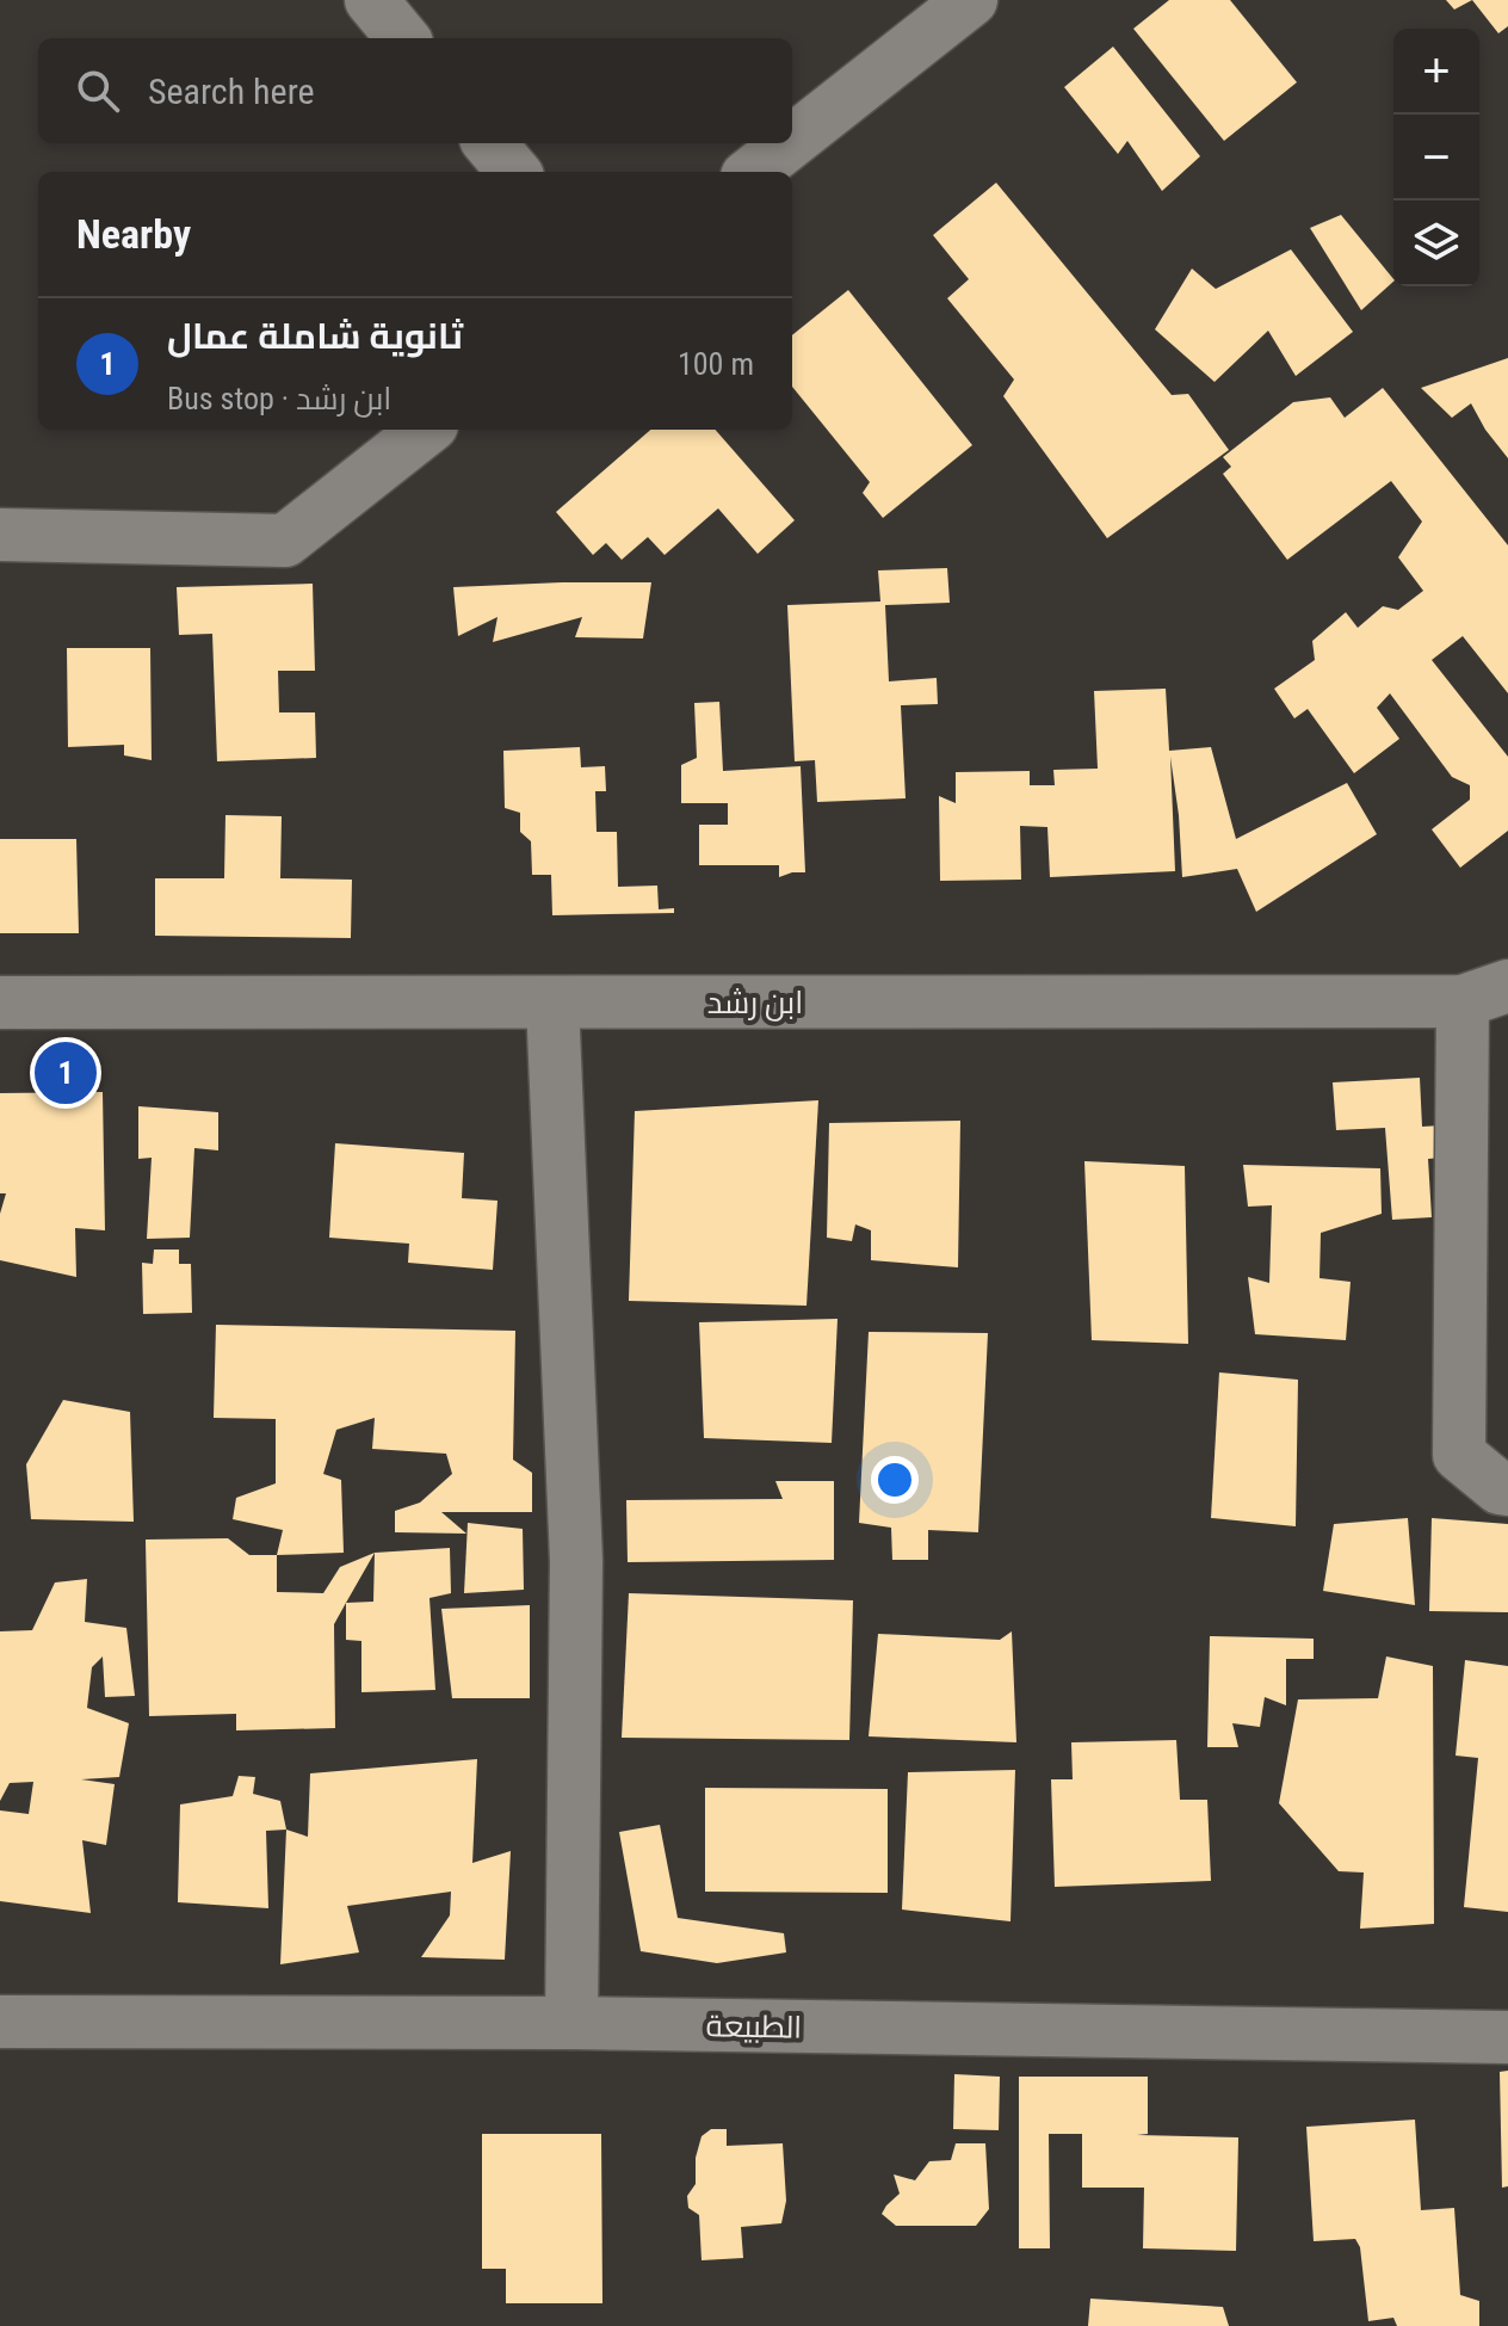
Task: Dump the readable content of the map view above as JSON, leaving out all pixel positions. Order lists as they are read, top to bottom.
{
  "streets": {
    "street": ["ابن رشد", "الطبيعة"]
  },
  "page": {
    "map_buttons": ["+", "−"],
    "search": "Search here",
    "heading": "Nearby",
    "list": [
      {
        "mark": "1",
        "name": "ثانوية شاملة عمال",
        "note": "Bus stop · ابن رشد",
        "value": "100 m"
      }
    ],
    "pins": "1"
  }
}
